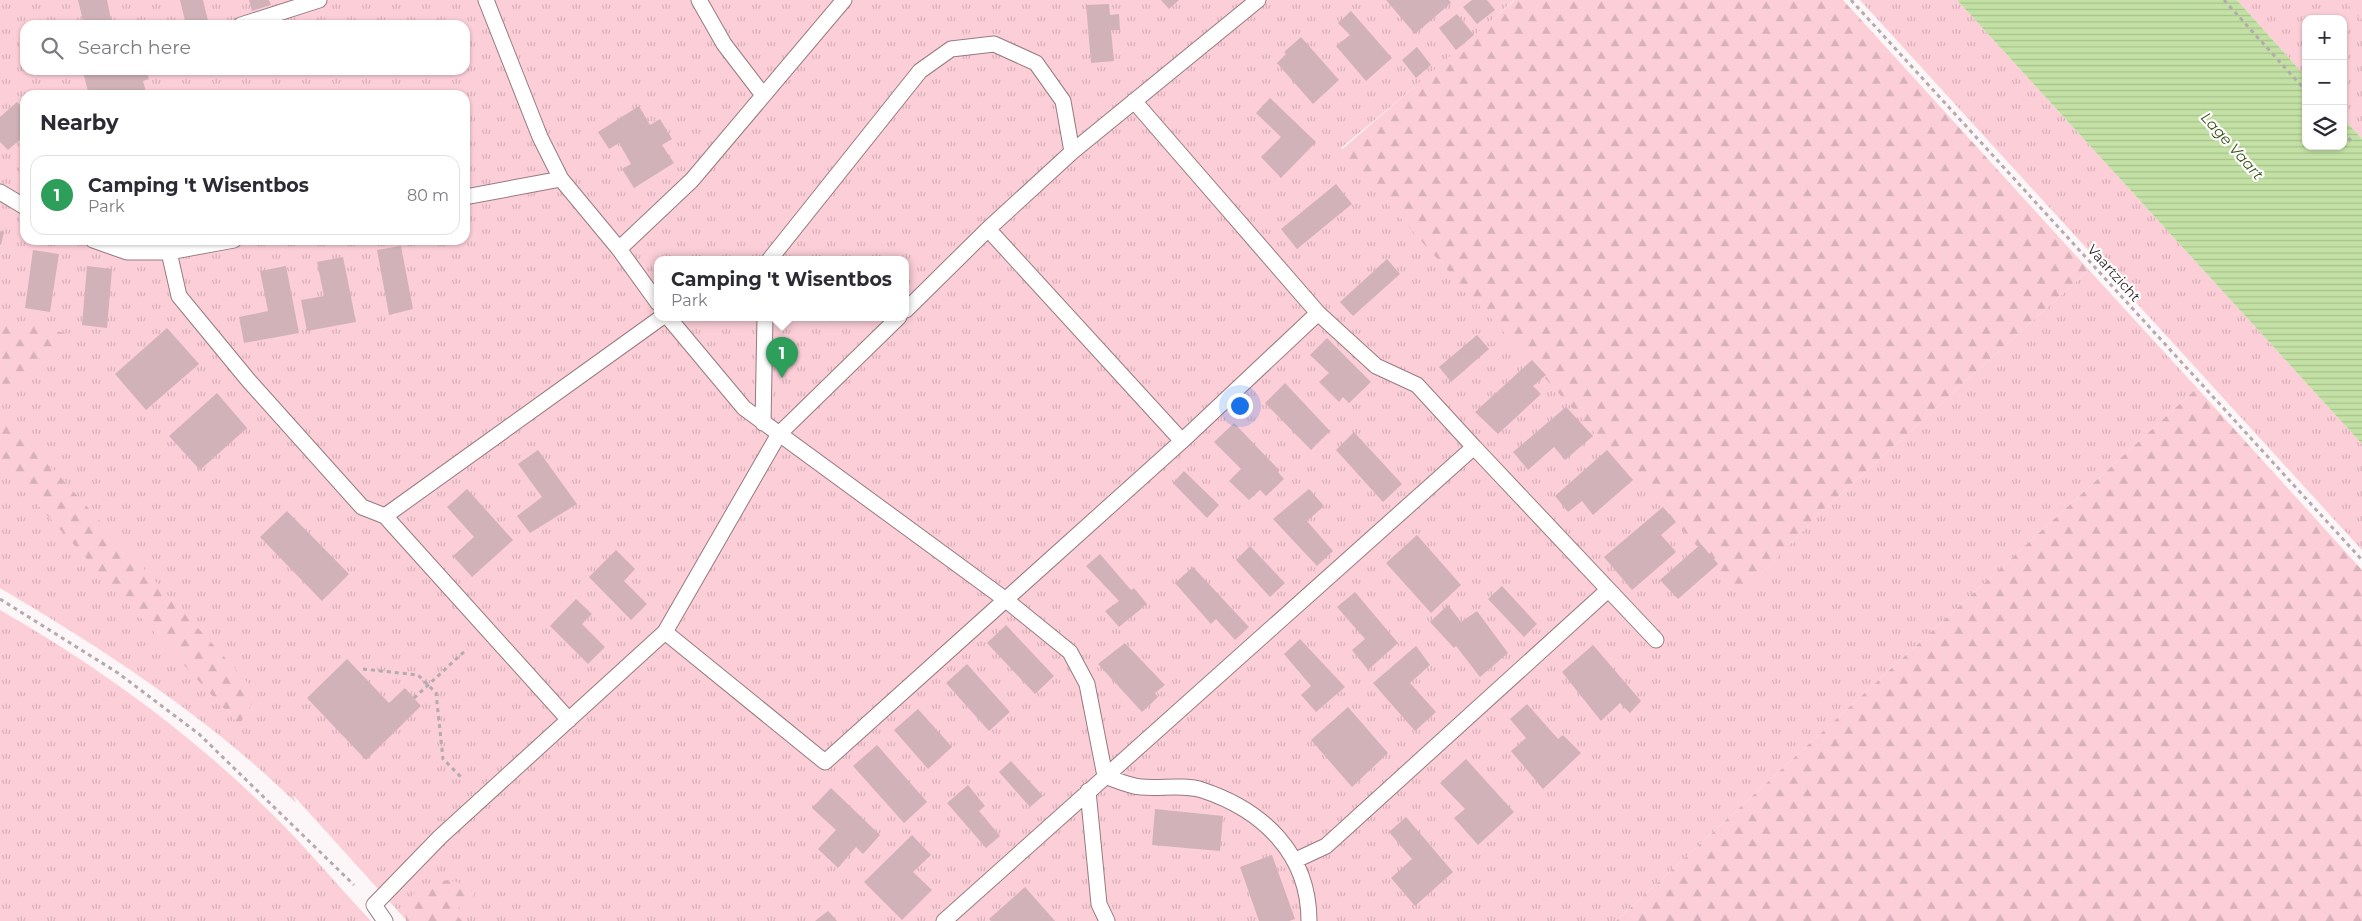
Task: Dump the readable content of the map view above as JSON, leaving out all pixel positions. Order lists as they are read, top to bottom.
{
  "streets": {
    "path": ["Vaartzicht"]
  },
  "water": ["Lage Vaart"],
  "page": {
    "map_buttons": ["+", "−"],
    "search": "Search here",
    "heading": "Nearby",
    "list": [
      {
        "mark": "1",
        "name": "Camping 't Wisentbos",
        "note": "Park",
        "value": "80 m"
      }
    ],
    "popup": ["Camping 't Wisentbos", "Park"],
    "pins": "1"
  }
}
